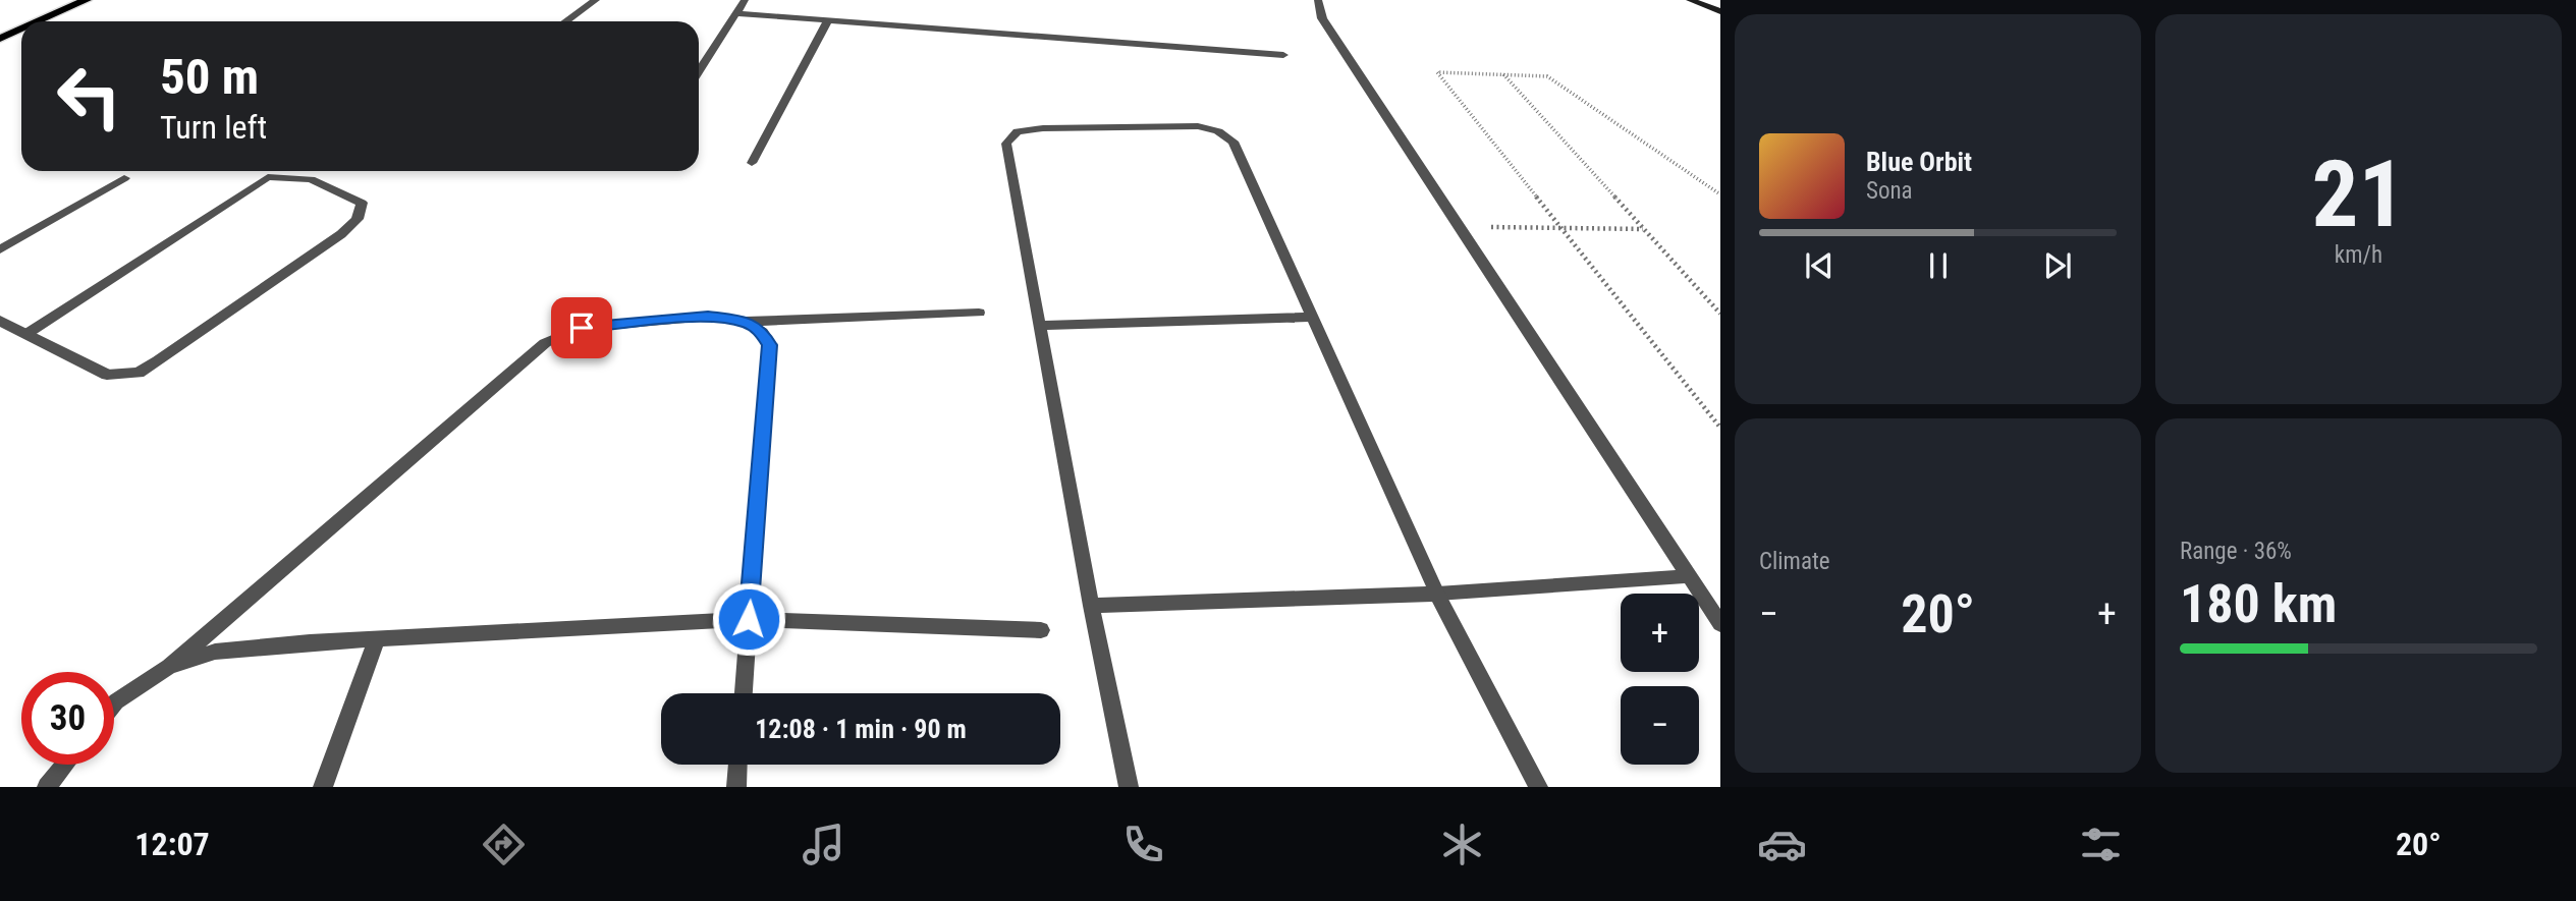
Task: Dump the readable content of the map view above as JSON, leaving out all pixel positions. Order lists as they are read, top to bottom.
{
  "page": {
    "tile": [
      ["21", "km/h"],
      "Climate",
      ["Range · 36%", "180 km"]
    ],
    "turn": ["50 m", "Turn left"],
    "song": ["Blue Orbit", "Sona"],
    "heat": ["−", "20°", "+"],
    "map_buttons": ["+", "−"],
    "limit": "30",
    "trip": "12:08 · 1 min · 90 m",
    "tabs": ["12:07", "20°"]
  }
}
